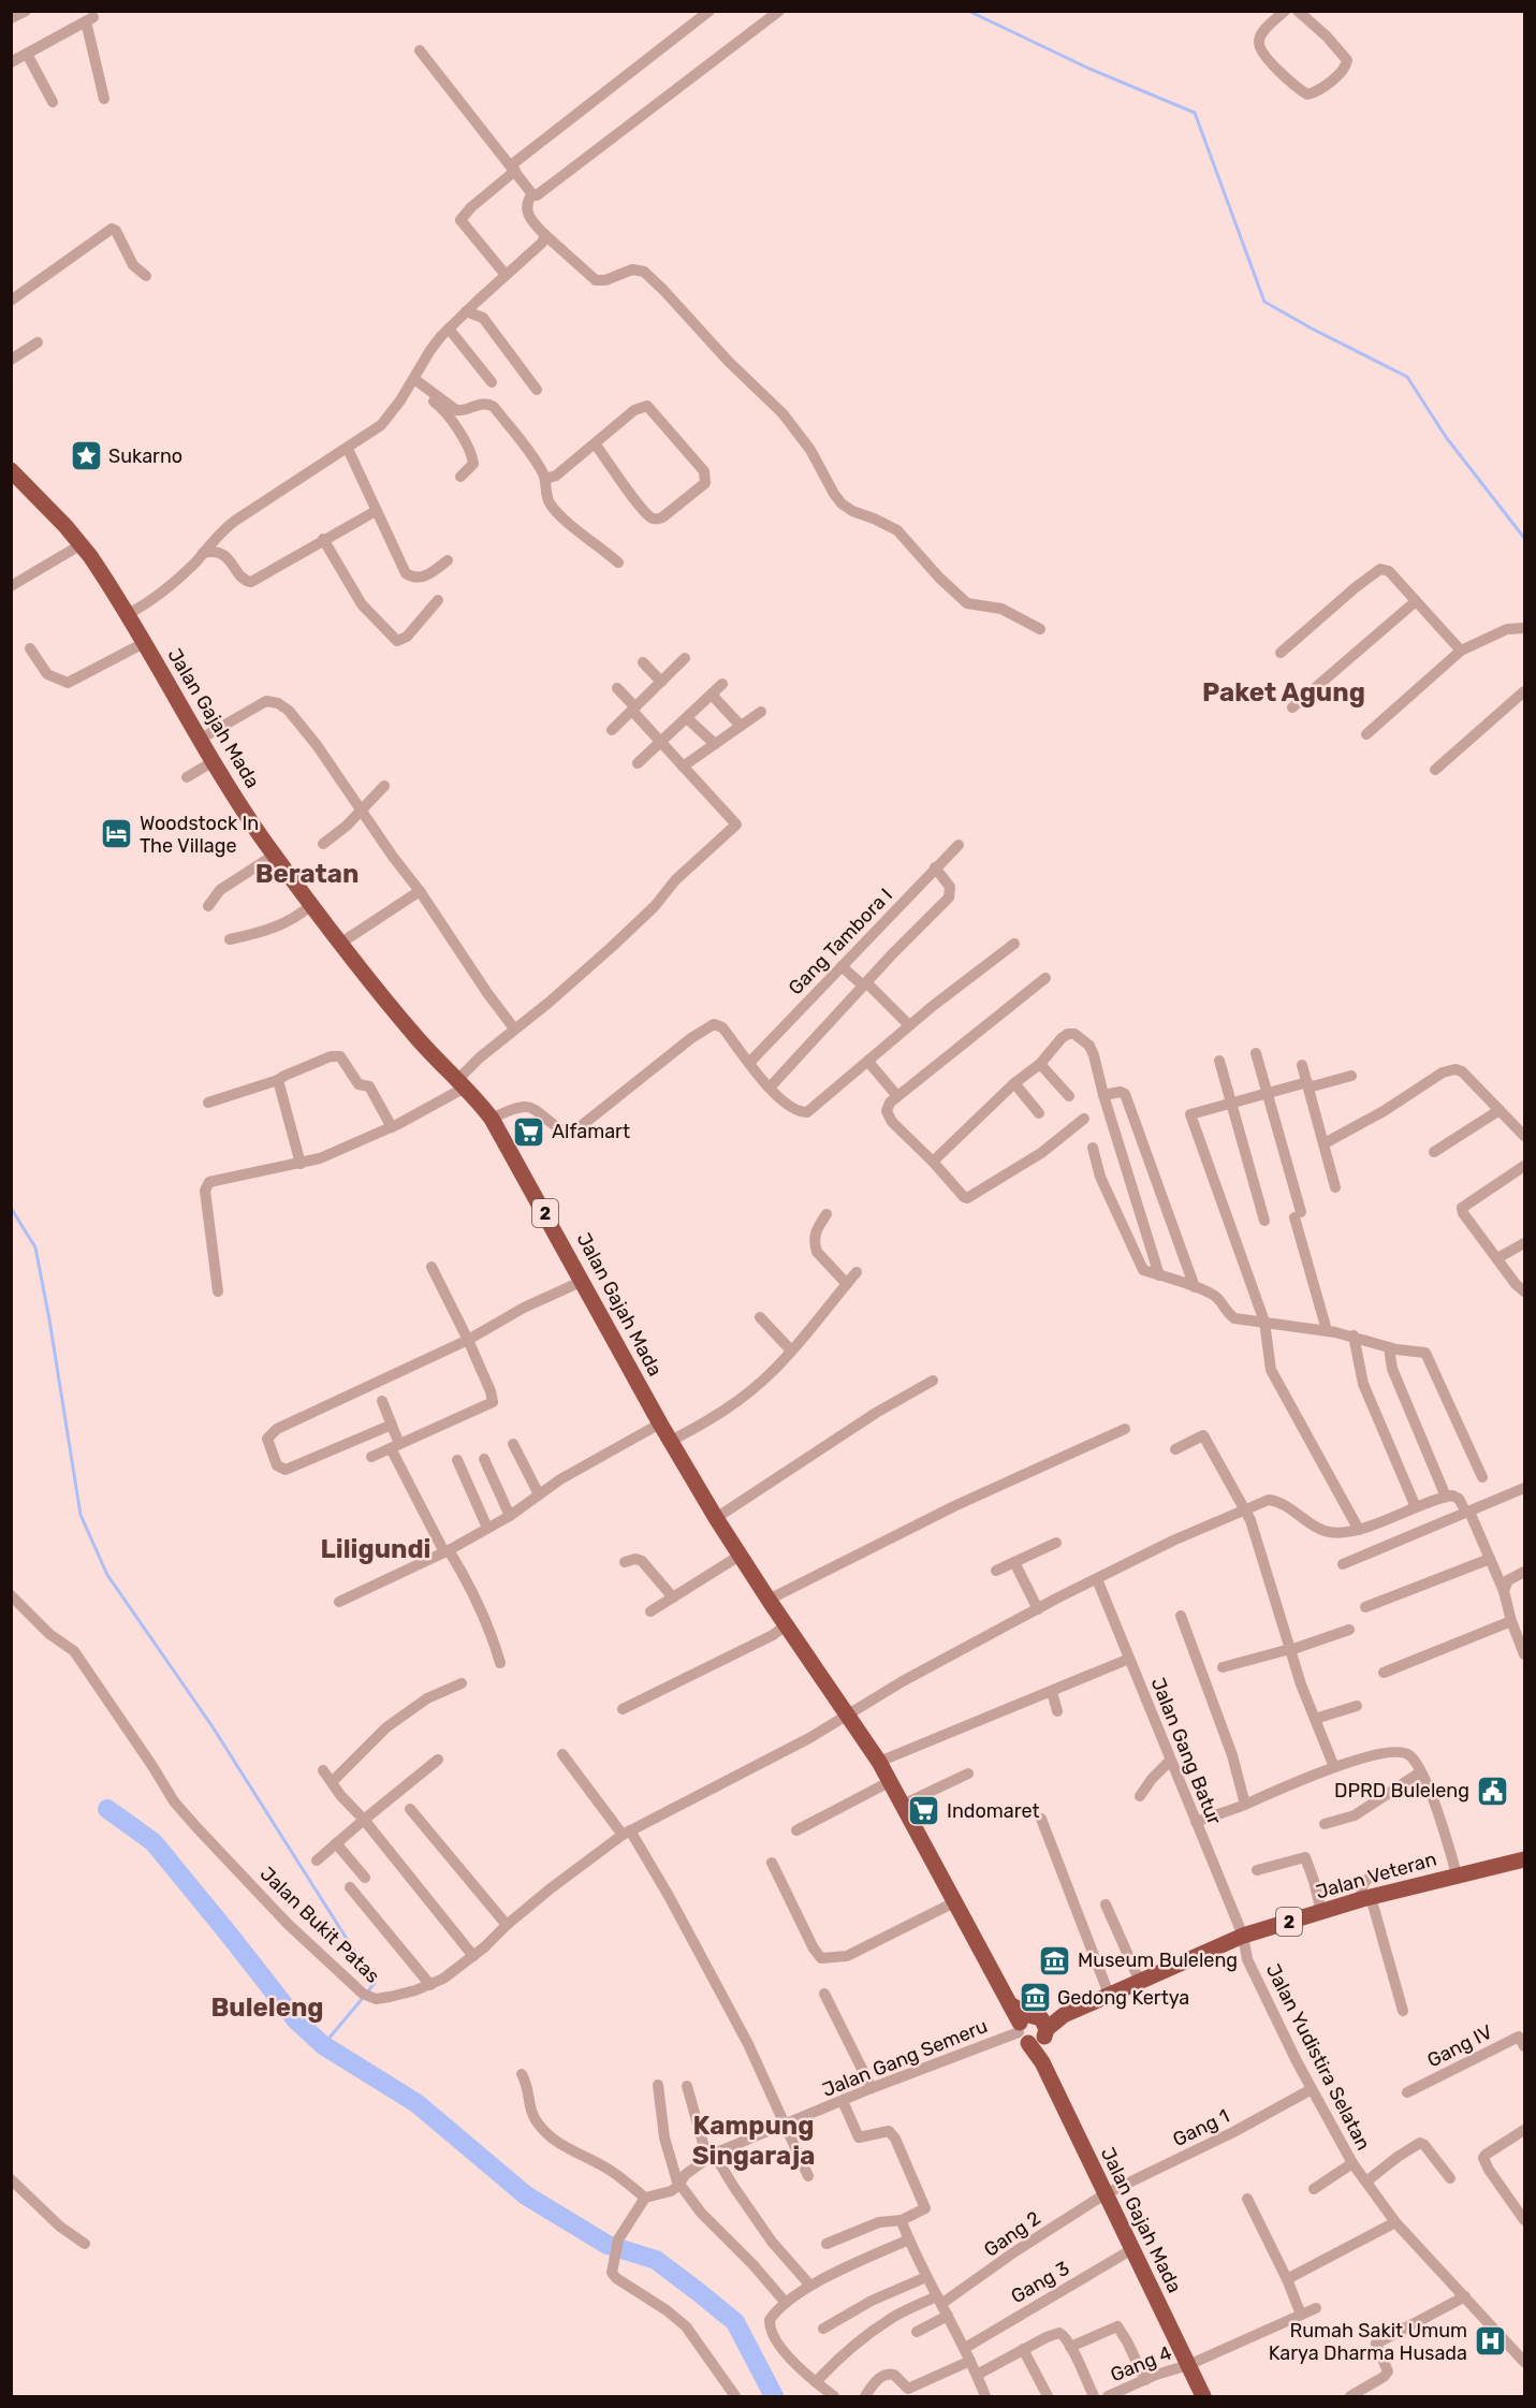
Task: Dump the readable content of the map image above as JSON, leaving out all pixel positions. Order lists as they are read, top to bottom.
{
  "streets": {
    "highway": ["Jalan Gajah Mada", "2", "Jalan Veteran"],
    "street": [
      "Gang Tambora I",
      "Jalan Gang Batur",
      "Jalan Bukit Patas",
      "Gang IV",
      "Jalan Yudistira Selatan",
      "Jalan Gang Semeru",
      "Gang 1",
      "Gang 2",
      "Gang 3",
      "Gang 4"
    ]
  },
  "crossings": [
    ["Jalan Gajah Mada", "Jalan Veteran"],
    ["Jalan Gajah Mada", "Jalan Bukit Patas"],
    ["Jalan Gajah Mada", "Jalan Gang Semeru"],
    ["Jalan Gajah Mada", "Gang 1"],
    ["Jalan Gajah Mada", "Gang 2"],
    ["Jalan Gajah Mada", "Gang 3"],
    ["Jalan Gajah Mada", "Gang 4"],
    ["Jalan Gang Batur", "Jalan Veteran"],
    ["Jalan Gang Batur", "Jalan Yudistira Selatan"],
    ["Jalan Veteran", "Jalan Yudistira Selatan"],
    ["Jalan Veteran", "Jalan Gang Semeru"],
    ["Jalan Yudistira Selatan", "Gang 1"],
    ["Gang 1", "Gang 2"]
  ],
  "districts": [
    "Paket Agung",
    "Beratan",
    "Liligundi",
    "Buleleng",
    "Kampung Singaraja"
  ],
  "places": {
    "place": ["Sukarno"],
    "hotel": ["Woodstock In The Village"],
    "supermarket": ["Alfamart", "Indomaret"],
    "public building": ["DPRD Buleleng"],
    "museum": ["Museum Buleleng", "Gedong Kertya"],
    "hospital": ["Rumah Sakit Umum Karya Dharma Husada"]
  }
}
